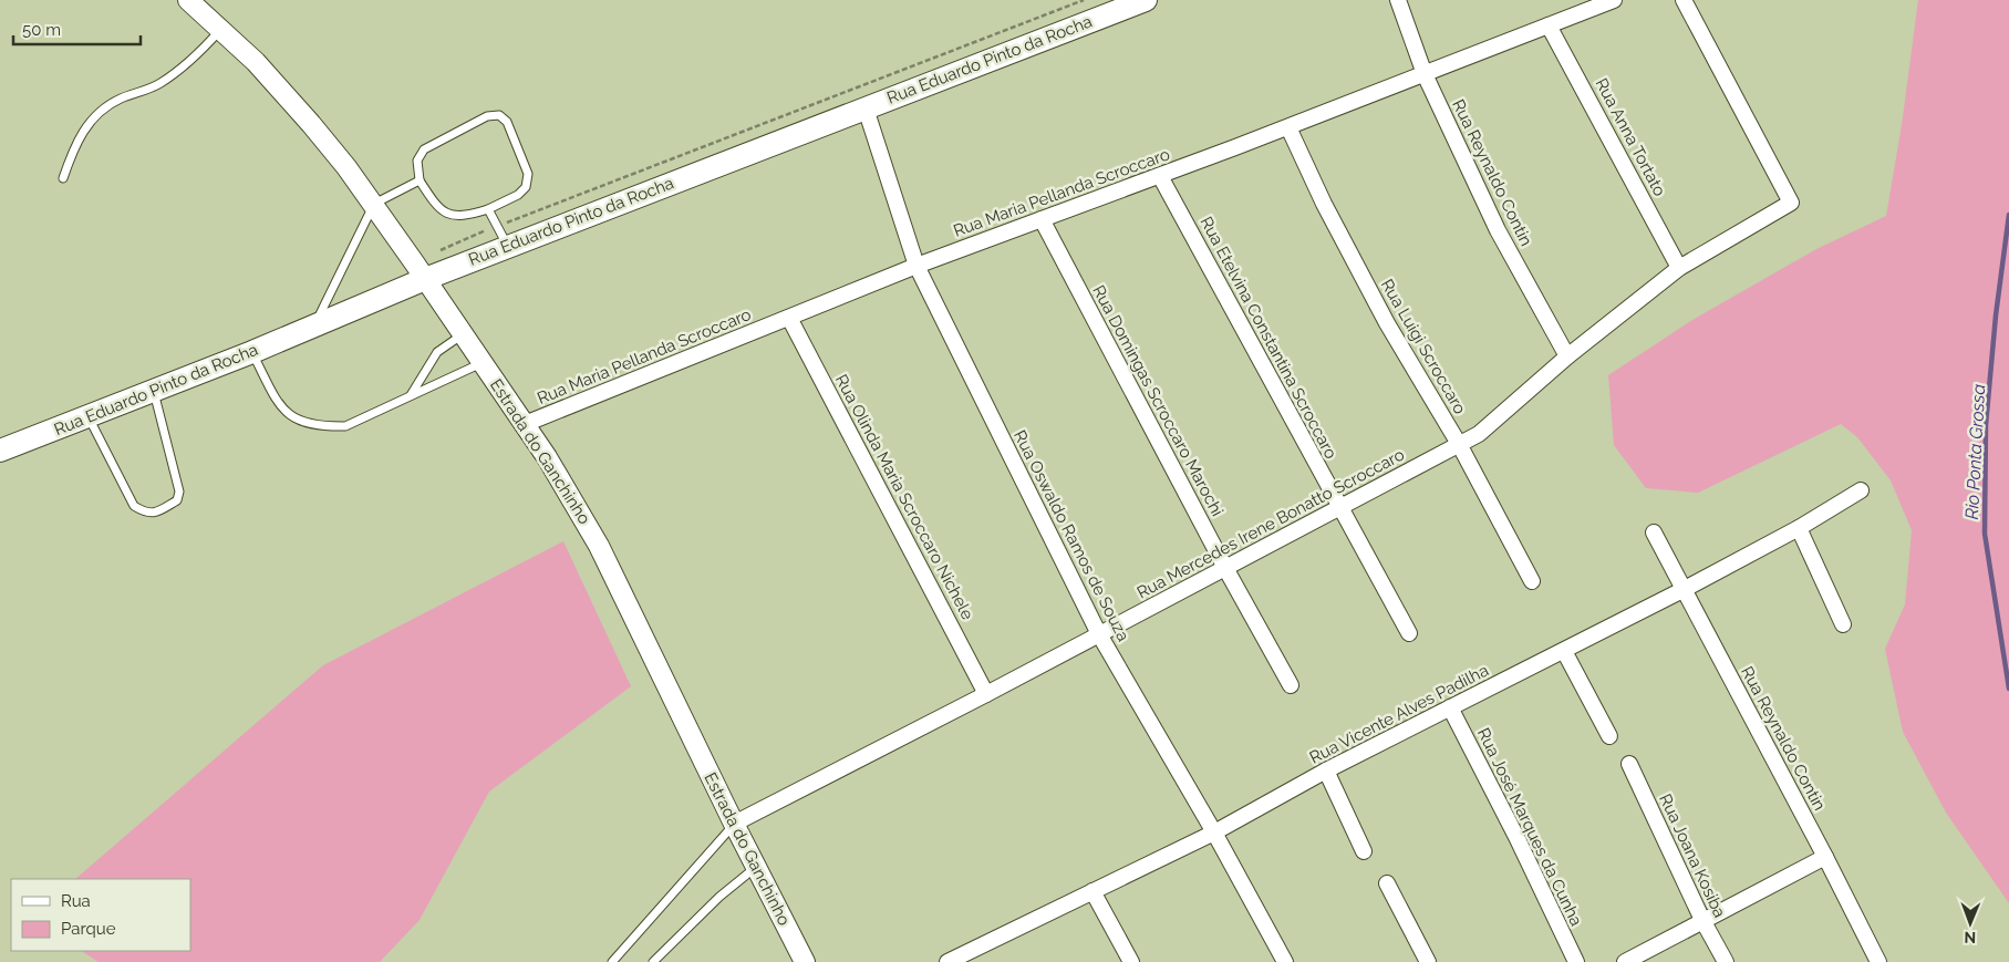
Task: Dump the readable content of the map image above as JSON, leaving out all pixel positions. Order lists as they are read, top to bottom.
{
  "streets": {
    "main road": ["Rua Eduardo Pinto da Rocha"],
    "street": [
      "Rua Anna Tortato",
      "Rua Reynaldo Contin",
      "Rua Maria Pellanda Scroccaro",
      "Rua Etelvina Constantina Scroccaro",
      "Rua Luigi Scroccaro",
      "Rua Domingas Scroccaro Marochi",
      "Estrada do Ganchinho",
      "Rua Olinda Maria Scroccaro Nichele",
      "Rua Mercedes Irene Bonatto Scroccaro",
      "Rua Oswaldo Ramos de Souza",
      "Rua Vicente Alves Padilha",
      "Rua José Marques da Cunha",
      "Rua Joana Kosiba"
    ]
  },
  "crossings": [
    ["Rua Eduardo Pinto da Rocha", "Estrada do Ganchinho"],
    ["Rua Eduardo Pinto da Rocha", "Rua Oswaldo Ramos de Souza"],
    ["Rua Anna Tortato", "Rua Maria Pellanda Scroccaro"],
    ["Rua Anna Tortato", "Rua Mercedes Irene Bonatto Scroccaro"],
    ["Rua Reynaldo Contin", "Rua Maria Pellanda Scroccaro"],
    ["Rua Reynaldo Contin", "Rua Mercedes Irene Bonatto Scroccaro"],
    ["Rua Reynaldo Contin", "Rua Vicente Alves Padilha"],
    ["Rua Maria Pellanda Scroccaro", "Rua Etelvina Constantina Scroccaro"],
    ["Rua Maria Pellanda Scroccaro", "Rua Luigi Scroccaro"],
    ["Rua Maria Pellanda Scroccaro", "Rua Domingas Scroccaro Marochi"],
    ["Rua Maria Pellanda Scroccaro", "Estrada do Ganchinho"],
    ["Rua Maria Pellanda Scroccaro", "Rua Olinda Maria Scroccaro Nichele"],
    ["Rua Maria Pellanda Scroccaro", "Rua Oswaldo Ramos de Souza"],
    ["Rua Etelvina Constantina Scroccaro", "Rua Mercedes Irene Bonatto Scroccaro"],
    ["Rua Luigi Scroccaro", "Rua Mercedes Irene Bonatto Scroccaro"],
    ["Rua Domingas Scroccaro Marochi", "Rua Mercedes Irene Bonatto Scroccaro"],
    ["Estrada do Ganchinho", "Rua Mercedes Irene Bonatto Scroccaro"],
    ["Rua Olinda Maria Scroccaro Nichele", "Rua Mercedes Irene Bonatto Scroccaro"],
    ["Rua Mercedes Irene Bonatto Scroccaro", "Rua Oswaldo Ramos de Souza"],
    ["Rua Oswaldo Ramos de Souza", "Rua Vicente Alves Padilha"],
    ["Rua Vicente Alves Padilha", "Rua José Marques da Cunha"]
  ],
  "water": ["Rio Ponta Grossa"],
  "legend": ["Rua", "Parque"],
  "scale_bar": "50 m",
  "north": "bottom"
}
